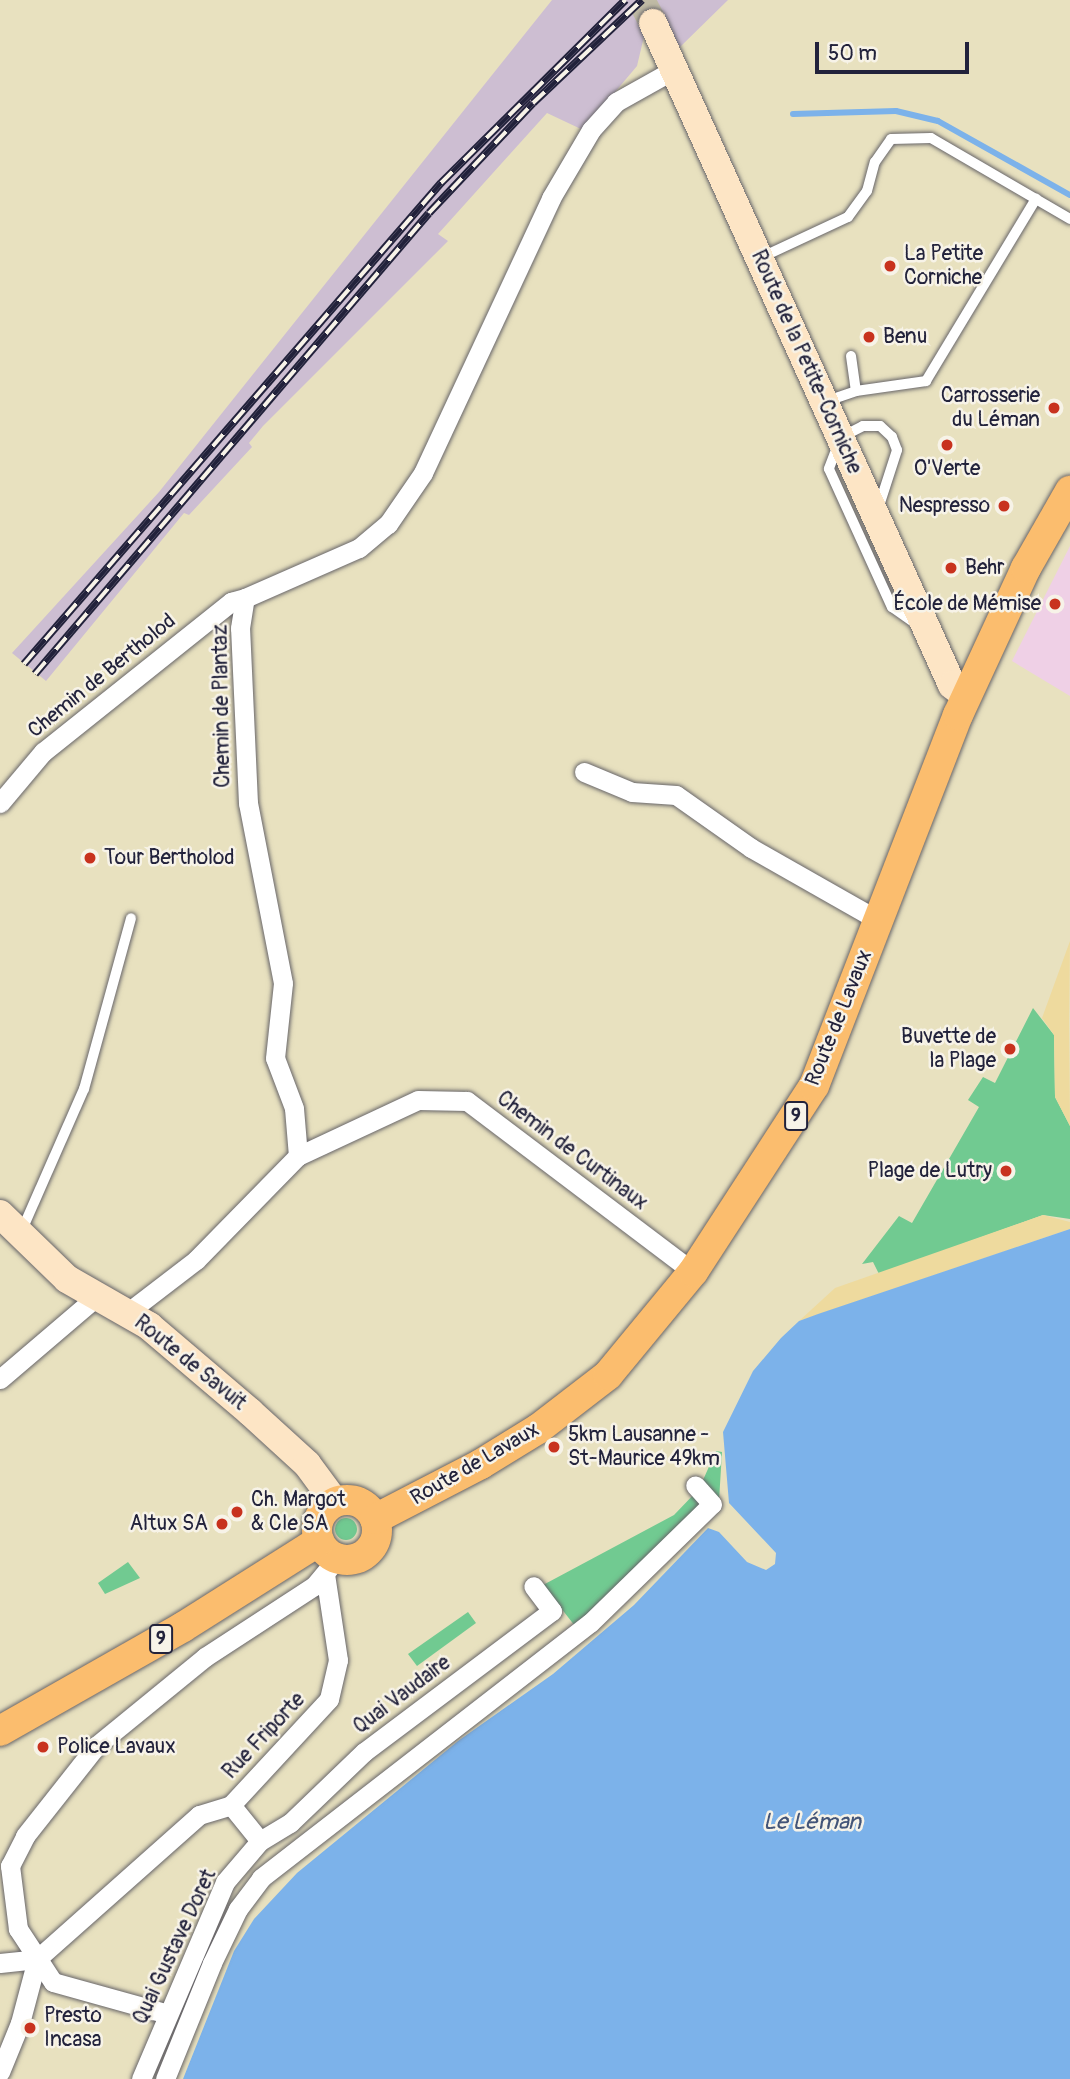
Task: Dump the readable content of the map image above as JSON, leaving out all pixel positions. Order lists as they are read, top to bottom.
{
  "streets": {
    "main road": ["Route de Lavaux", "9"],
    "street": [
      "Route de la Petite-Corniche",
      "Chemin de Bertholod",
      "Chemin de Plantaz",
      "Chemin de Curtinaux",
      "Route de Savuit",
      "Quai Vaudaire",
      "Rue Friporte",
      "Quai Gustave Doret"
    ]
  },
  "crossings": [
    ["Route de la Petite-Corniche", "Chemin de Plantaz"],
    ["Route de la Petite-Corniche", "Route de Lavaux"],
    ["Chemin de Bertholod", "Chemin de Plantaz"],
    ["Chemin de Plantaz", "Chemin de Curtinaux"],
    ["Route de Lavaux", "9"],
    ["Route de Lavaux", "Chemin de Curtinaux"],
    ["Route de Lavaux", "Route de Savuit"],
    ["Route de Lavaux", "Rue Friporte"],
    ["9", "Route de Savuit"],
    ["9", "Rue Friporte"],
    ["Route de Savuit", "Rue Friporte"],
    ["Quai Vaudaire", "Rue Friporte"],
    ["Quai Vaudaire", "Quai Gustave Doret"],
    ["Rue Friporte", "Quai Gustave Doret"]
  ],
  "water": ["Le Léman"],
  "places": [
    "La Petite Corniche",
    "Benu",
    "Carrosserie du Léman",
    "O'Verte",
    "Nespresso",
    "Behr",
    "École de Mémise",
    "Tour Bertholod",
    "Buvette de la Plage",
    "Plage de Lutry",
    "5km Lausanne - St-Maurice 49km",
    "Ch. Margot & CIe SA",
    "Altux SA",
    "Police Lavaux",
    "Presto Incasa"
  ],
  "scale_bar": "50 m"
}
